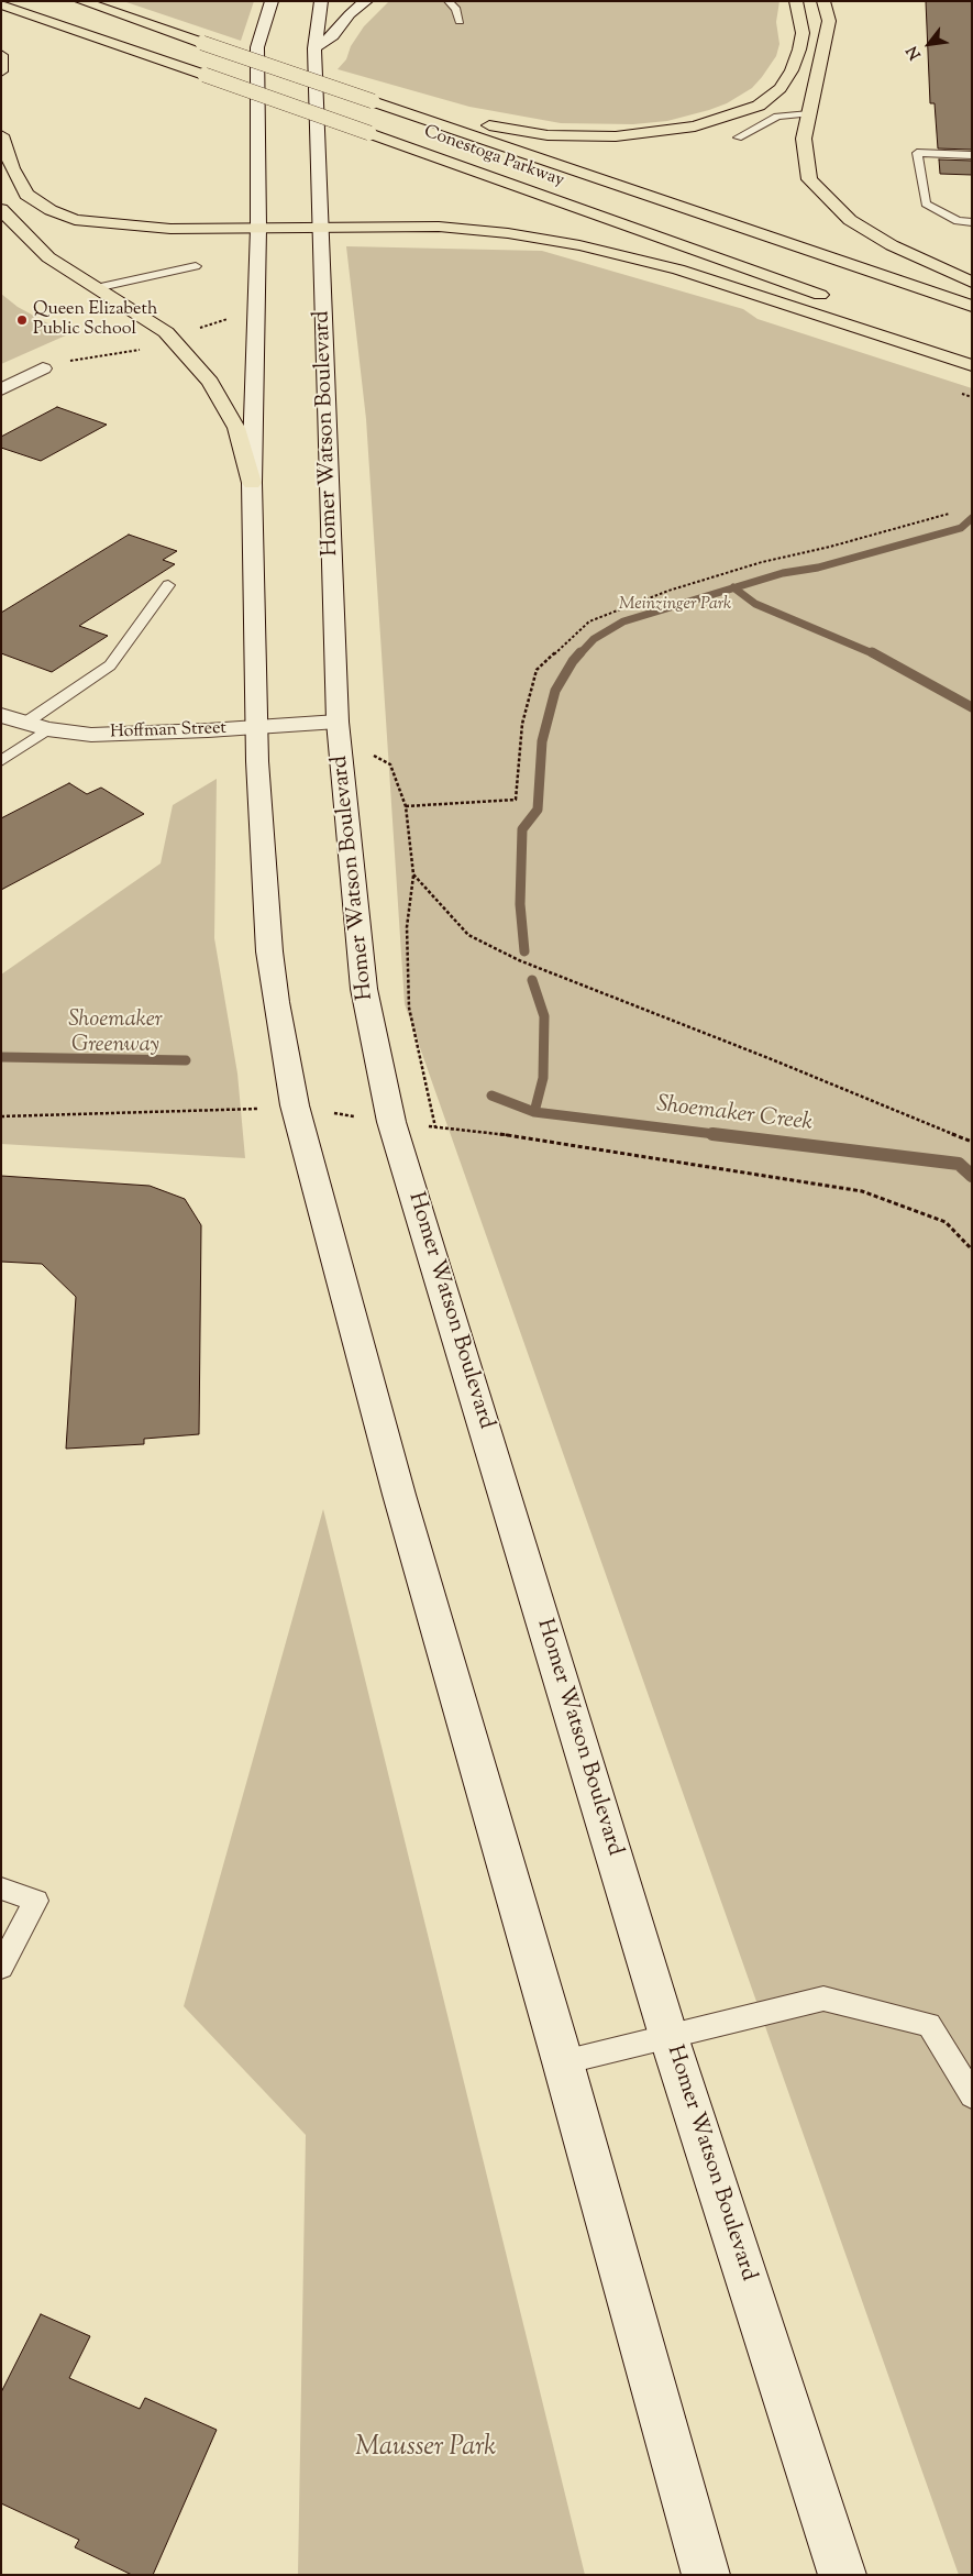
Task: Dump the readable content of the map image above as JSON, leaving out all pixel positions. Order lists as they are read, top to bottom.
{
  "streets": {
    "highway": ["Conestoga Parkway"],
    "main road": ["Homer Watson Boulevard", "Hoffman Street"]
  },
  "crossings": [
    ["Homer Watson Boulevard", "Hoffman Street"]
  ],
  "water": ["Shoemaker Creek"],
  "parks": ["Meinzinger Park", "Shoemaker Greenway", "Mausser Park"],
  "places": ["Queen Elizabeth Public School"],
  "north": "bottom left"
}
